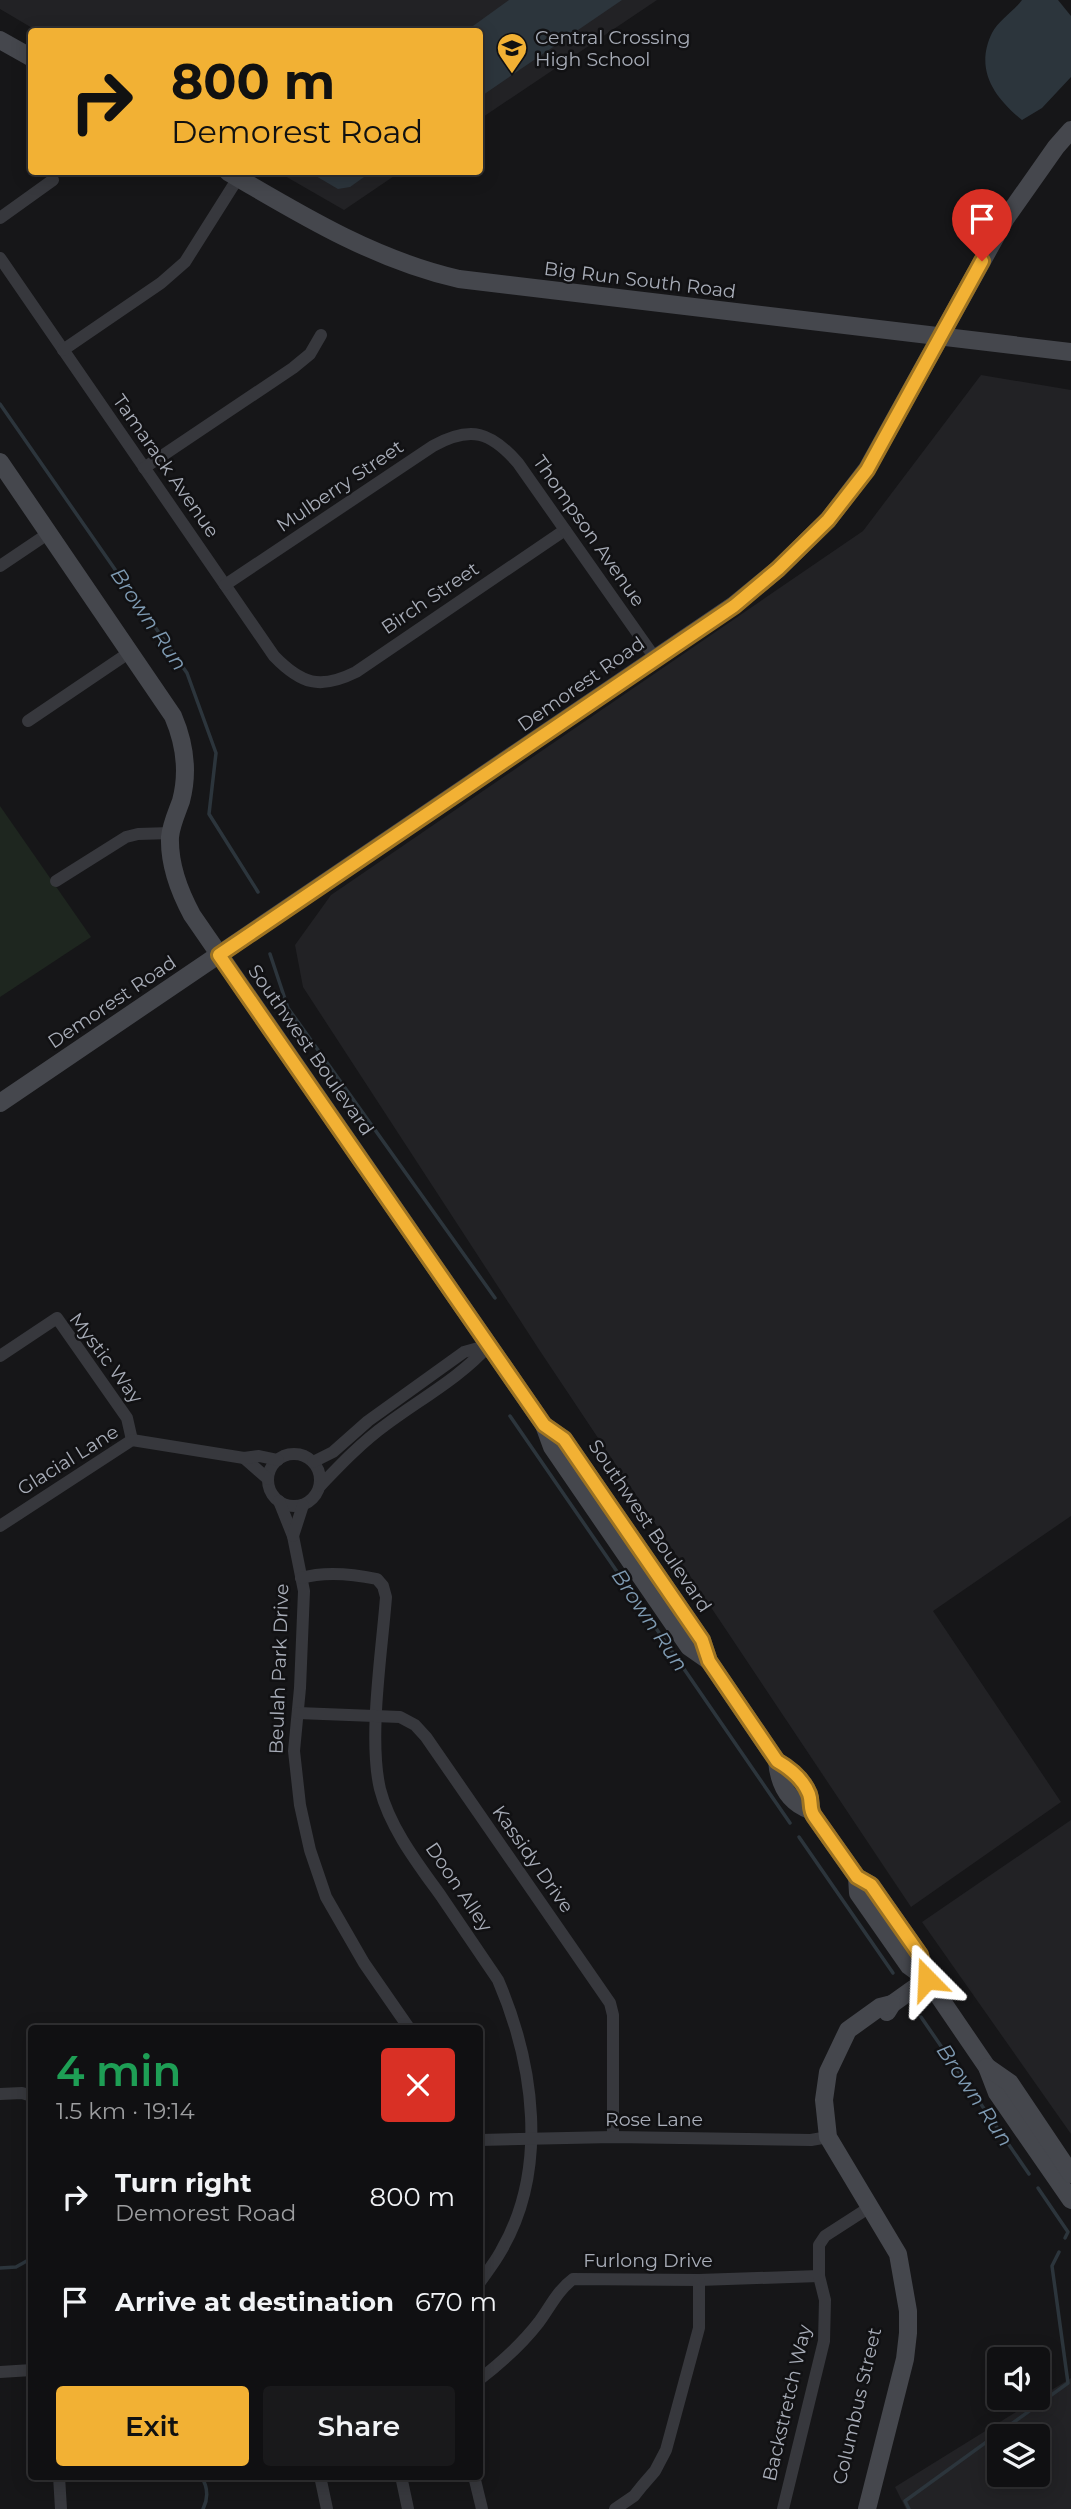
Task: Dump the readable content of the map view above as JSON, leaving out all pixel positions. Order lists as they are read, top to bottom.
{
  "streets": {
    "street": [
      "Big Run South Road",
      "Tamarack Avenue",
      "Mulberry Street",
      "Thompson Avenue",
      "Birch Street",
      "Demorest Road",
      "Southwest Boulevard",
      "Mystic Way",
      "Glacial Lane",
      "Beulah Park Drive",
      "Kassidy Drive",
      "Doon Alley",
      "Rose Lane",
      "Furlong Drive",
      "Backstretch Way",
      "Columbus Street"
    ]
  },
  "crossings": [
    ["Big Run South Road", "Demorest Road"],
    ["Tamarack Avenue", "Mulberry Street"],
    ["Tamarack Avenue", "Birch Street"],
    ["Mulberry Street", "Thompson Avenue"],
    ["Thompson Avenue", "Birch Street"],
    ["Thompson Avenue", "Demorest Road"],
    ["Demorest Road", "Southwest Boulevard"],
    ["Southwest Boulevard", "Columbus Street"],
    ["Mystic Way", "Glacial Lane"],
    ["Glacial Lane", "Beulah Park Drive"],
    ["Beulah Park Drive", "Kassidy Drive"],
    ["Beulah Park Drive", "Doon Alley"],
    ["Kassidy Drive", "Doon Alley"],
    ["Kassidy Drive", "Rose Lane"],
    ["Doon Alley", "Rose Lane"],
    ["Rose Lane", "Columbus Street"],
    ["Furlong Drive", "Backstretch Way"],
    ["Backstretch Way", "Columbus Street"]
  ],
  "water": ["Brown Run"],
  "places": {
    "school or university": ["Central Crossing High School"]
  },
  "page": {
    "turn": ["800 m", "Demorest Road"],
    "heading": ["4 min", "1.5 km · 19:14"],
    "list": [
      {
        "name": "Turn right",
        "note": "Demorest Road",
        "value": "800 m"
      },
      {
        "name": "Arrive at destination",
        "value": "670 m"
      }
    ],
    "buttons": ["Exit", "Share"]
  }
}
